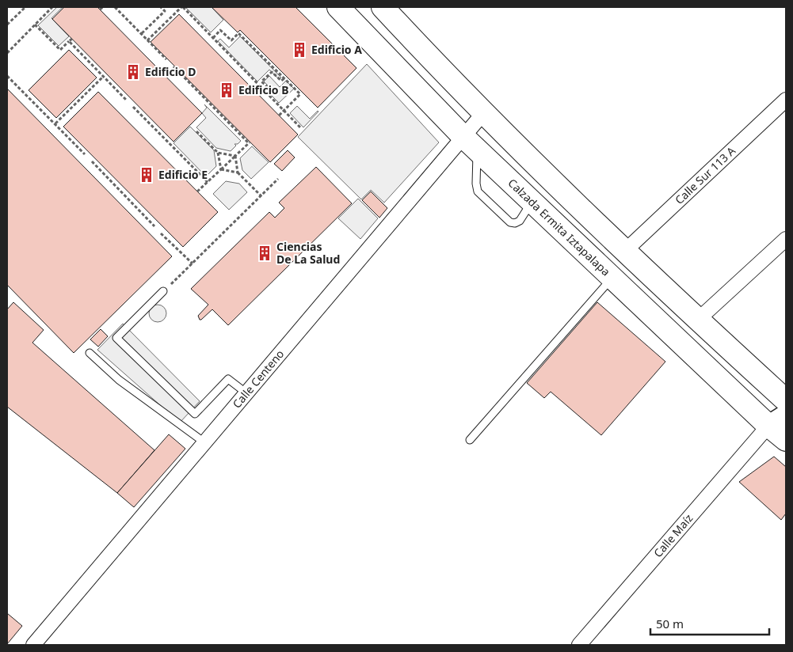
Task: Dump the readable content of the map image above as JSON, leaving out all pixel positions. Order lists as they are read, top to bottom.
{
  "streets": {
    "main road": ["Calzada Ermita Iztapalapa"],
    "street": ["Calle Sur 113 A", "Calle Centeno", "Calle Maíz"]
  },
  "crossings": [
    ["Calzada Ermita Iztapalapa", "Calle Centeno"],
    ["Calzada Ermita Iztapalapa", "Calle Maíz"]
  ],
  "places": {
    "building": [
      "Edificio A",
      "Edificio D",
      "Edificio B",
      "Edificio E",
      "Ciencias De La Salud"
    ]
  },
  "scale_bar": "50 m"
}
